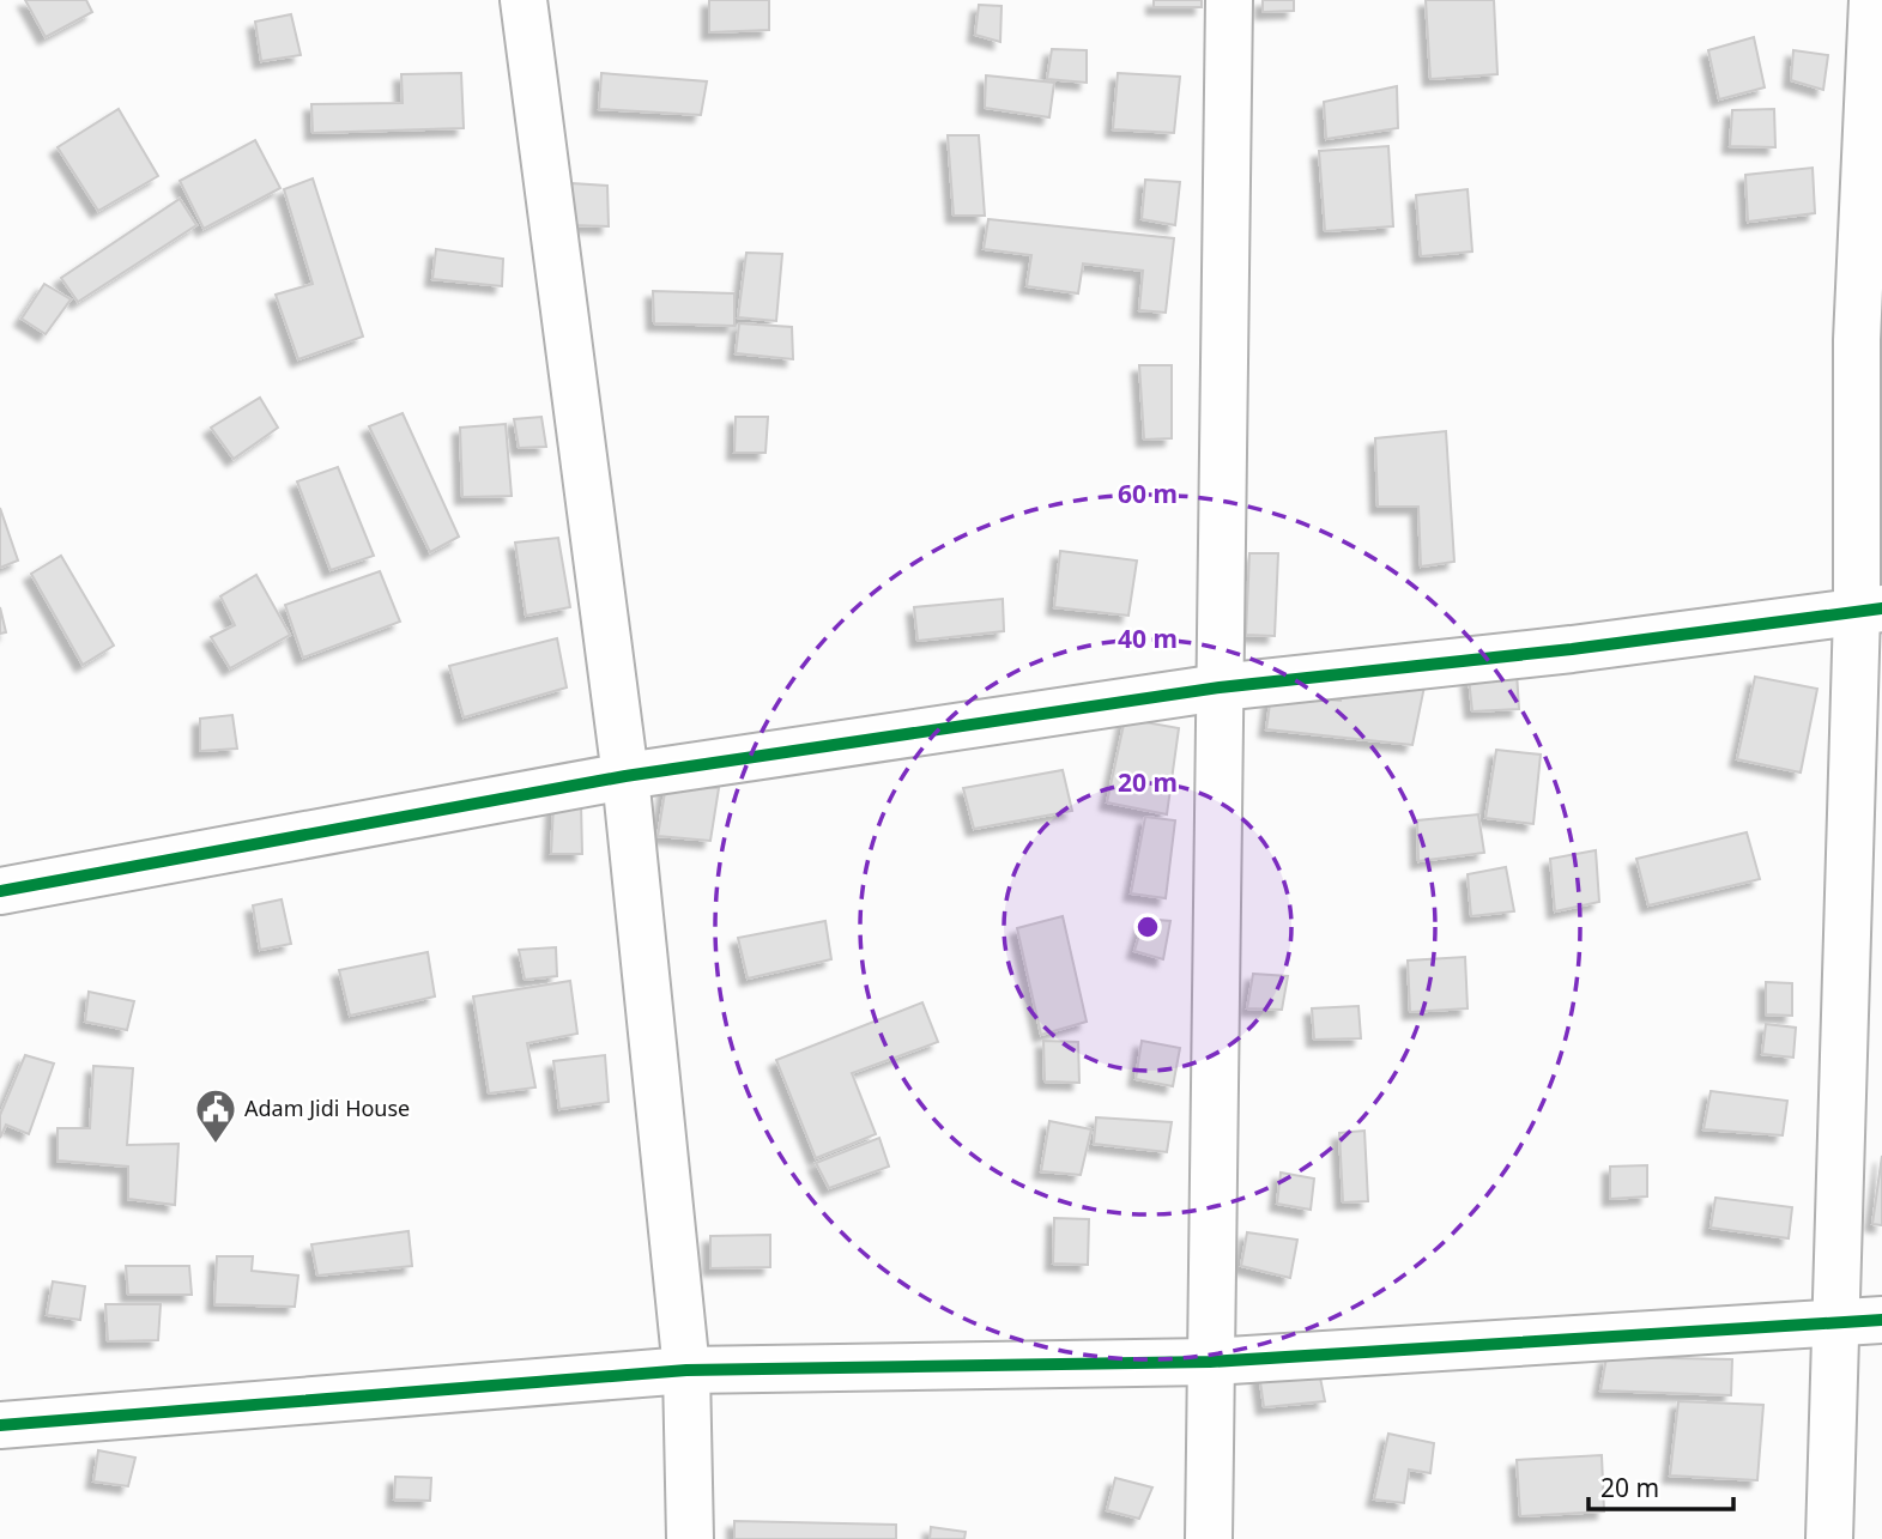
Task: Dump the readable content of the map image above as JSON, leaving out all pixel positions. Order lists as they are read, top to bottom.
{
  "places": {
    "public building": ["Adam Jidi House"]
  },
  "scale_bar": "20 m",
  "rings": ["60 m", "40 m", "20 m"]
}
